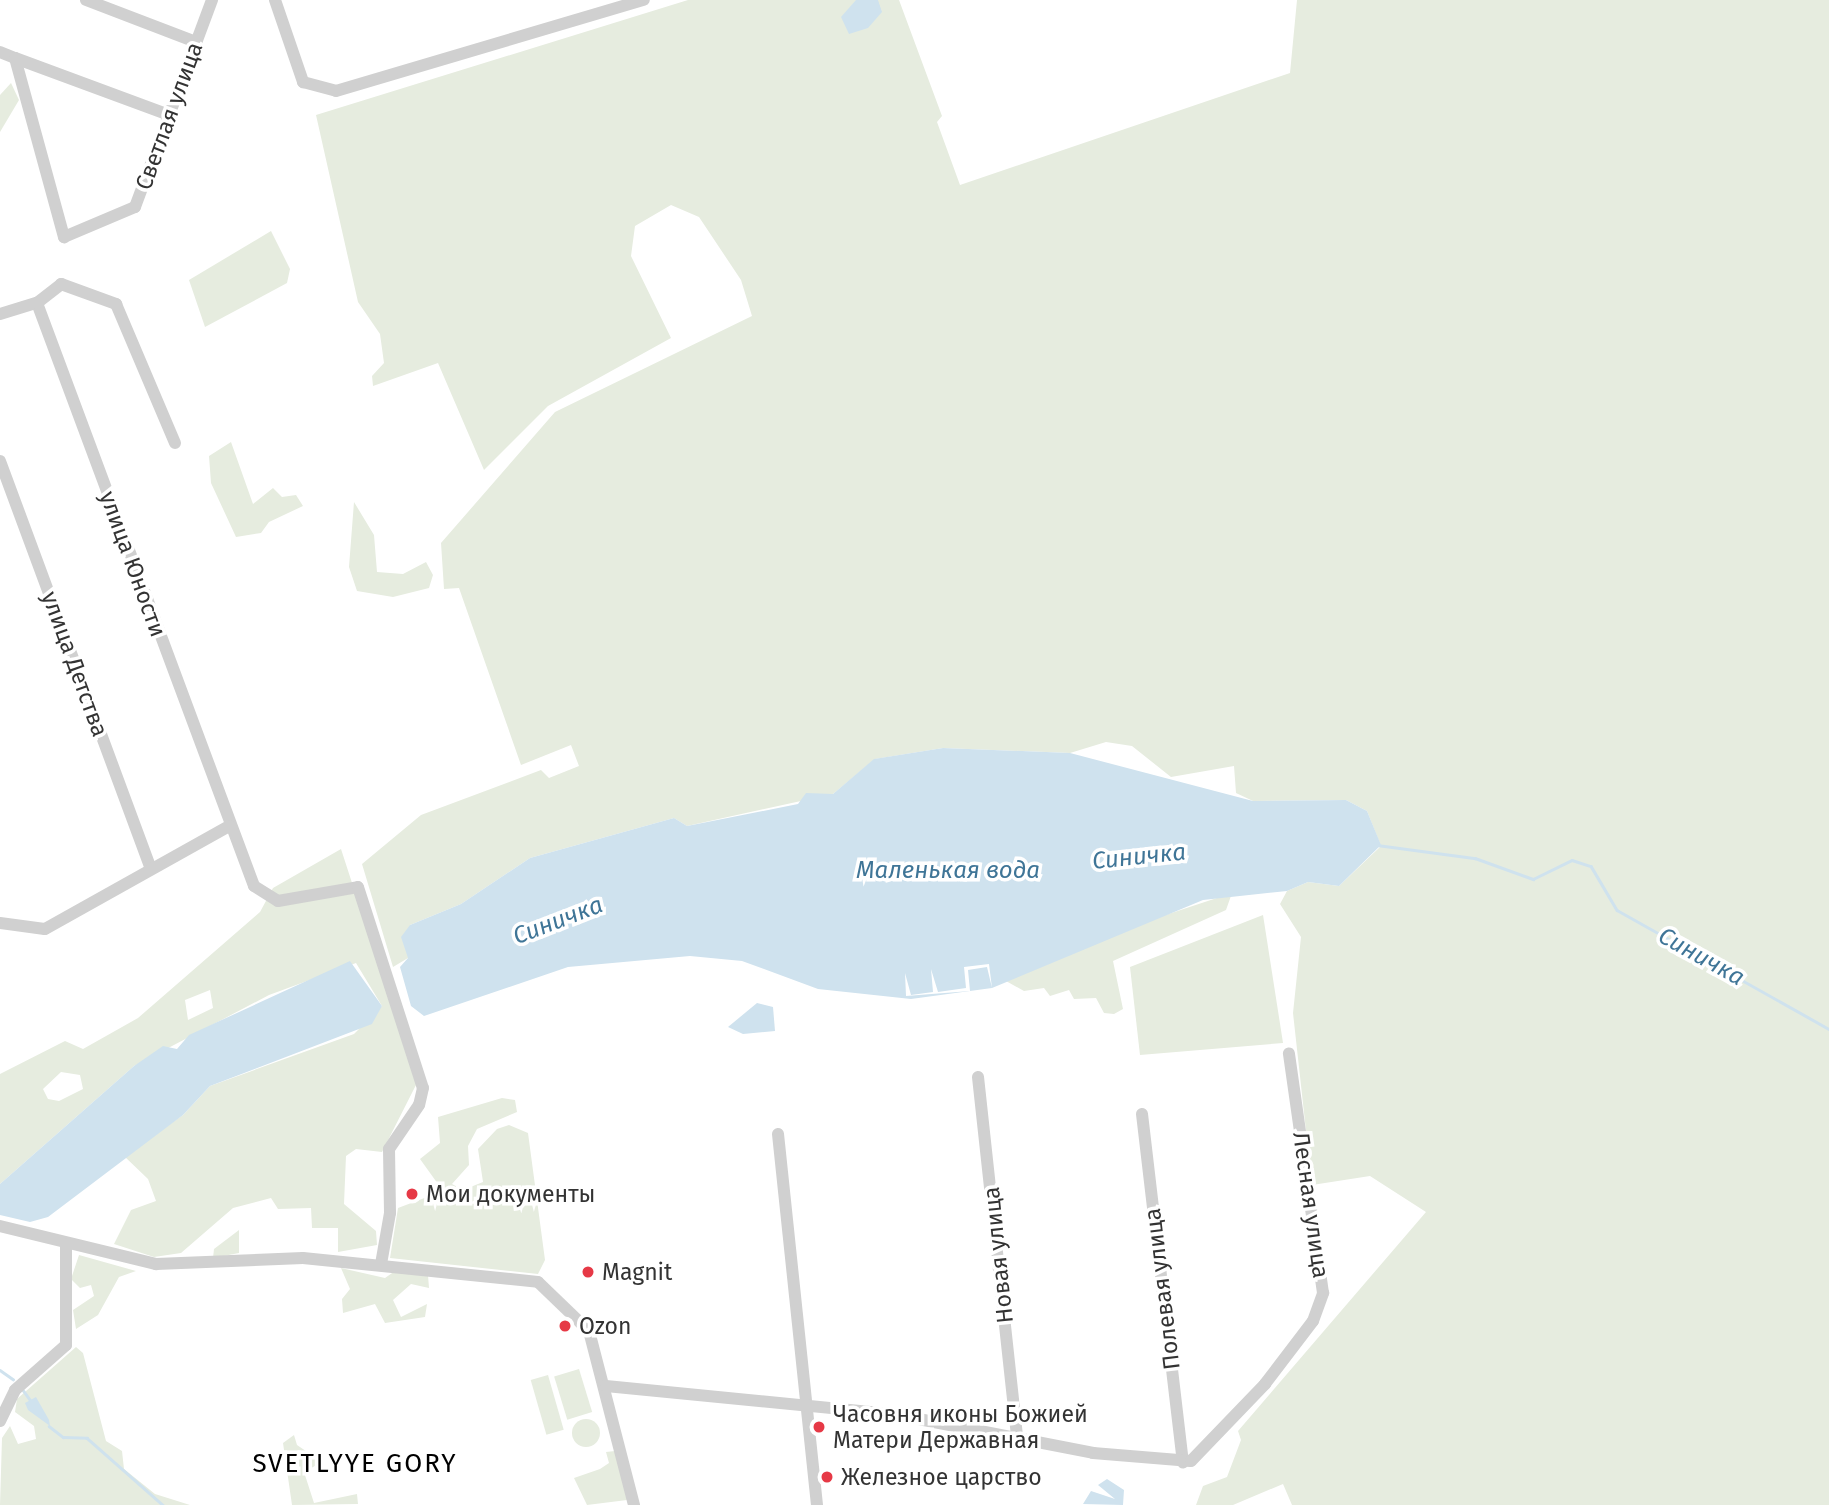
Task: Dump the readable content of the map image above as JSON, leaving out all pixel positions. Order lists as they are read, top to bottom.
{
  "streets": {
    "street": [
      "Светлая улица",
      "улица Юности",
      "улица Детства",
      "Лесная улица",
      "Новая улица",
      "Полевая улица"
    ]
  },
  "crossings": [
    ["Лесная улица", "Полевая улица"]
  ],
  "districts": ["SVETLYYE GORY"],
  "water": ["Синичка", "Маленькая вода"],
  "places": [
    "Мои документы",
    "Magnit",
    "Ozon",
    "Часовня иконы Божией Матери Державная",
    "Железное царство"
  ]
}
